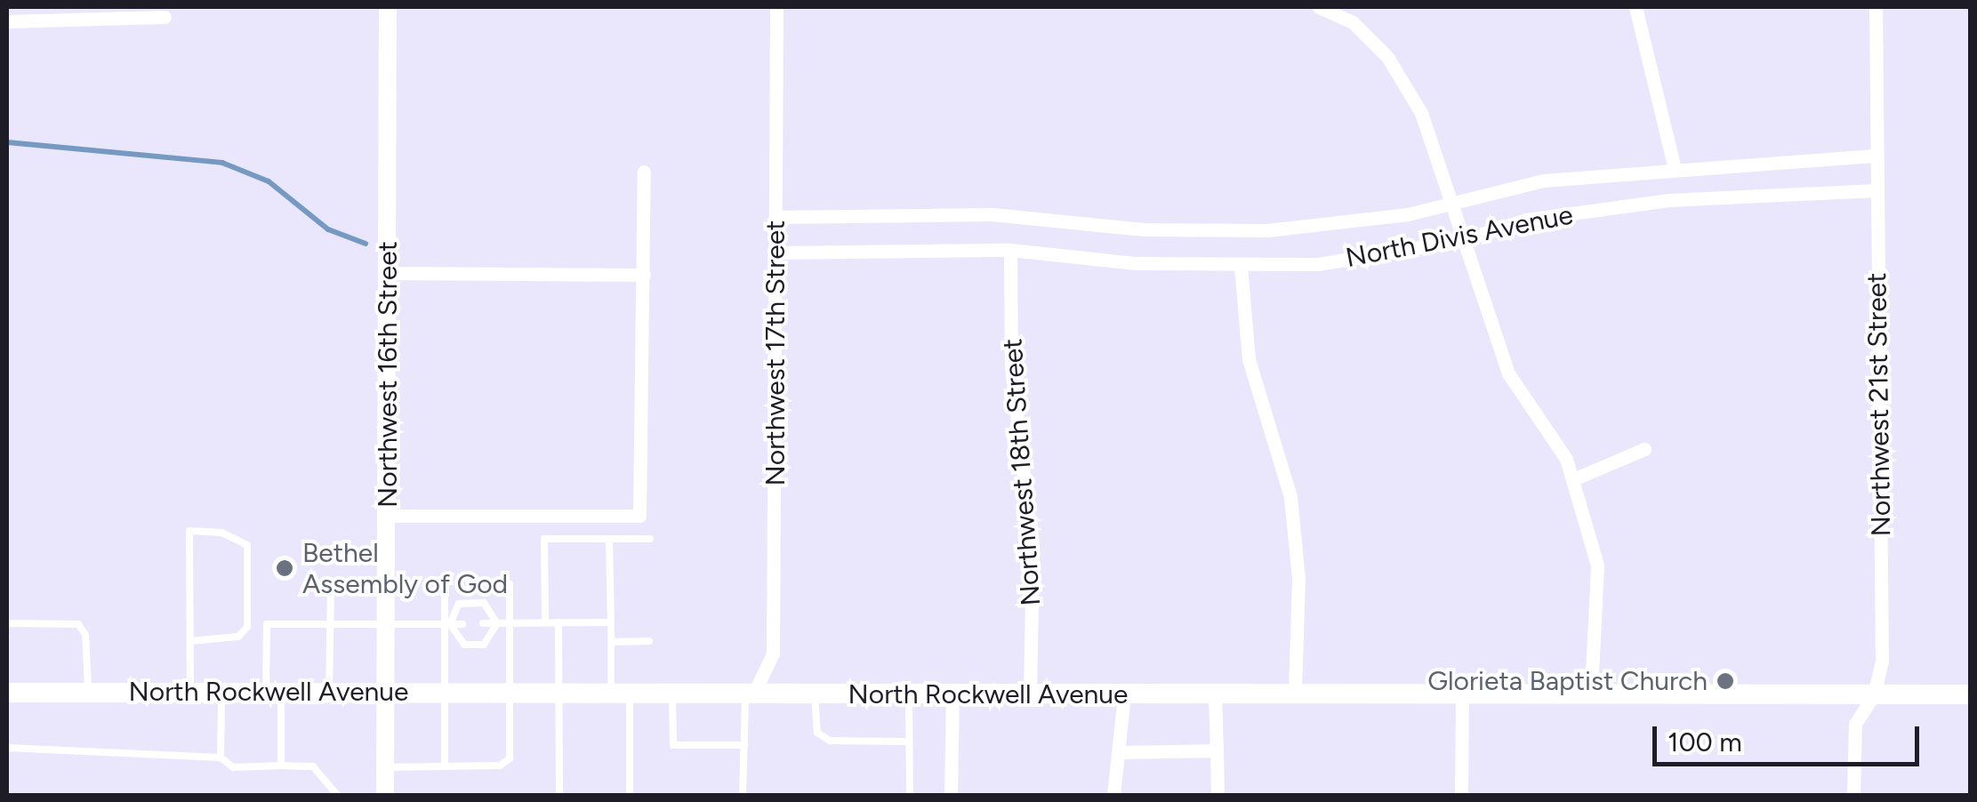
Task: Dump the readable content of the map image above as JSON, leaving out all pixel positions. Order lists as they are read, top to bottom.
{
  "streets": {
    "main road": ["North Rockwell Avenue"],
    "street": [
      "North Divis Avenue",
      "Northwest 17th Street",
      "Northwest 16th Street",
      "Northwest 21st Street",
      "Northwest 18th Street"
    ]
  },
  "crossings": [
    ["North Divis Avenue", "Northwest 17th Street"],
    ["North Divis Avenue", "Northwest 21st Street"],
    ["North Divis Avenue", "Northwest 18th Street"],
    ["Northwest 17th Street", "North Rockwell Avenue"],
    ["Northwest 16th Street", "North Rockwell Avenue"],
    ["Northwest 21st Street", "North Rockwell Avenue"],
    ["Northwest 18th Street", "North Rockwell Avenue"]
  ],
  "places": ["Bethel Assembly of God", "Glorieta Baptist Church"],
  "scale_bar": "100 m"
}
